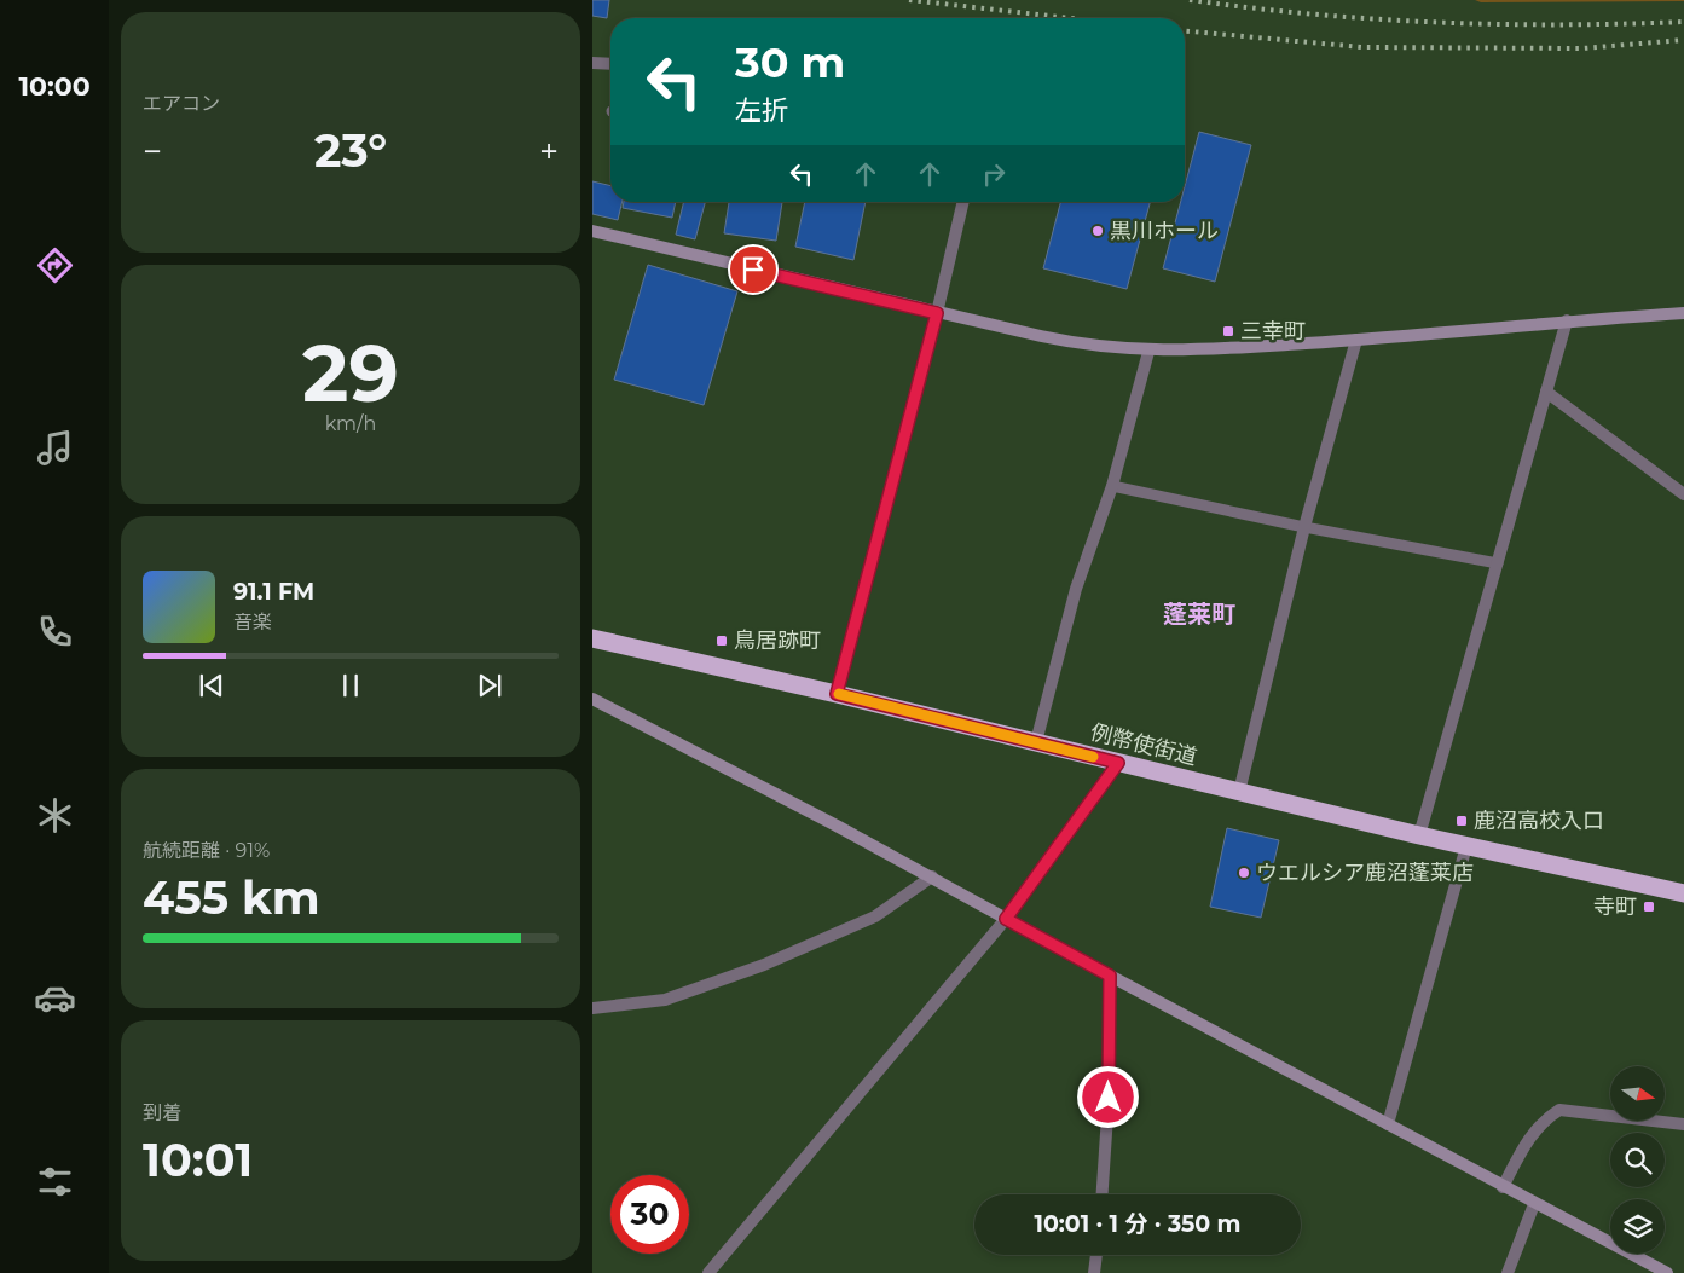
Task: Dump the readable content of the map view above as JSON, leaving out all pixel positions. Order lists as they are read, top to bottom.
{
  "streets": {
    "highway": ["例幣使街道"]
  },
  "districts": ["蓬莱町"],
  "places": {
    "other": ["黒川ホール", "ウエルシア鹿沼蓬莱店"],
    "transit": [
      "三幸町",
      "鳥居跡町",
      "鹿沼高校入口",
      "寺町"
    ]
  },
  "north": "right",
  "page": {
    "tabs": "10:00",
    "tile": [
      "エアコン",
      ["29", "km/h"],
      ["航続距離 · 91%", "455 km"],
      ["到着", "10:01"]
    ],
    "turn": ["30 m", "左折"],
    "heat": ["−", "23°", "+"],
    "song": ["91.1 FM", "音楽"],
    "limit": "30",
    "trip": "10:01 · 1 分 · 350 m"
  }
}
